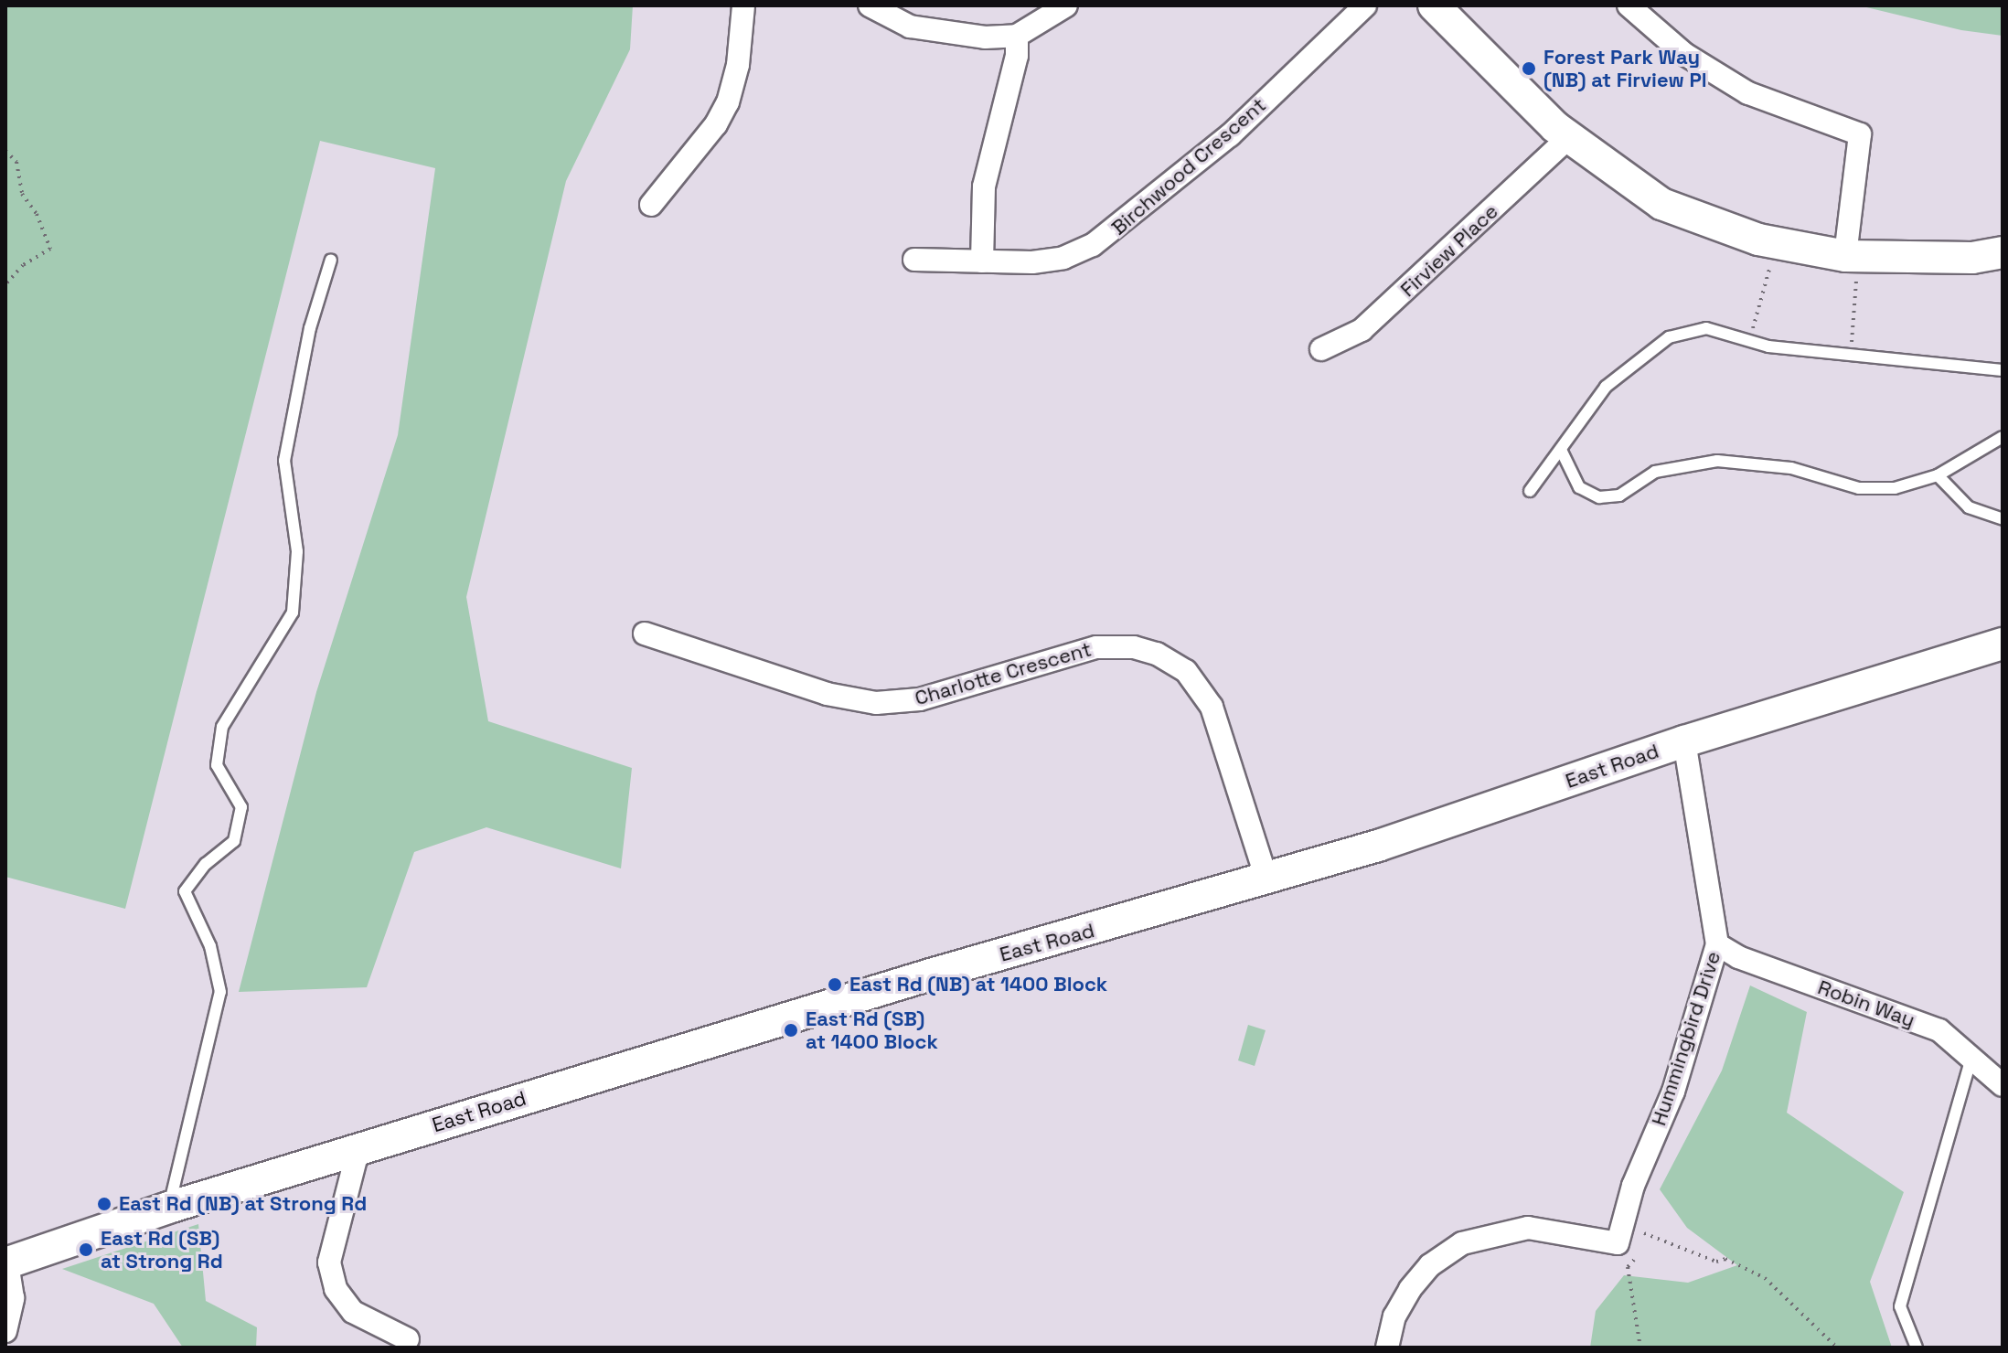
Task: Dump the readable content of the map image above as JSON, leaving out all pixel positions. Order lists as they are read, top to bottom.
{
  "streets": {
    "main road": ["East Road"],
    "street": [
      "Birchwood Crescent",
      "Firview Place",
      "Charlotte Crescent",
      "Robin Way",
      "Hummingbird Drive"
    ]
  },
  "crossings": [
    ["Charlotte Crescent", "East Road"],
    ["East Road", "Hummingbird Drive"],
    ["Robin Way", "Hummingbird Drive"]
  ],
  "places": [
    "Forest Park Way (NB) at Firview Pl",
    "East Rd (NB) at 1400 Block",
    "East Rd (SB) at 1400 Block",
    "East Rd (NB) at Strong Rd",
    "East Rd (SB) at Strong Rd"
  ]
}
